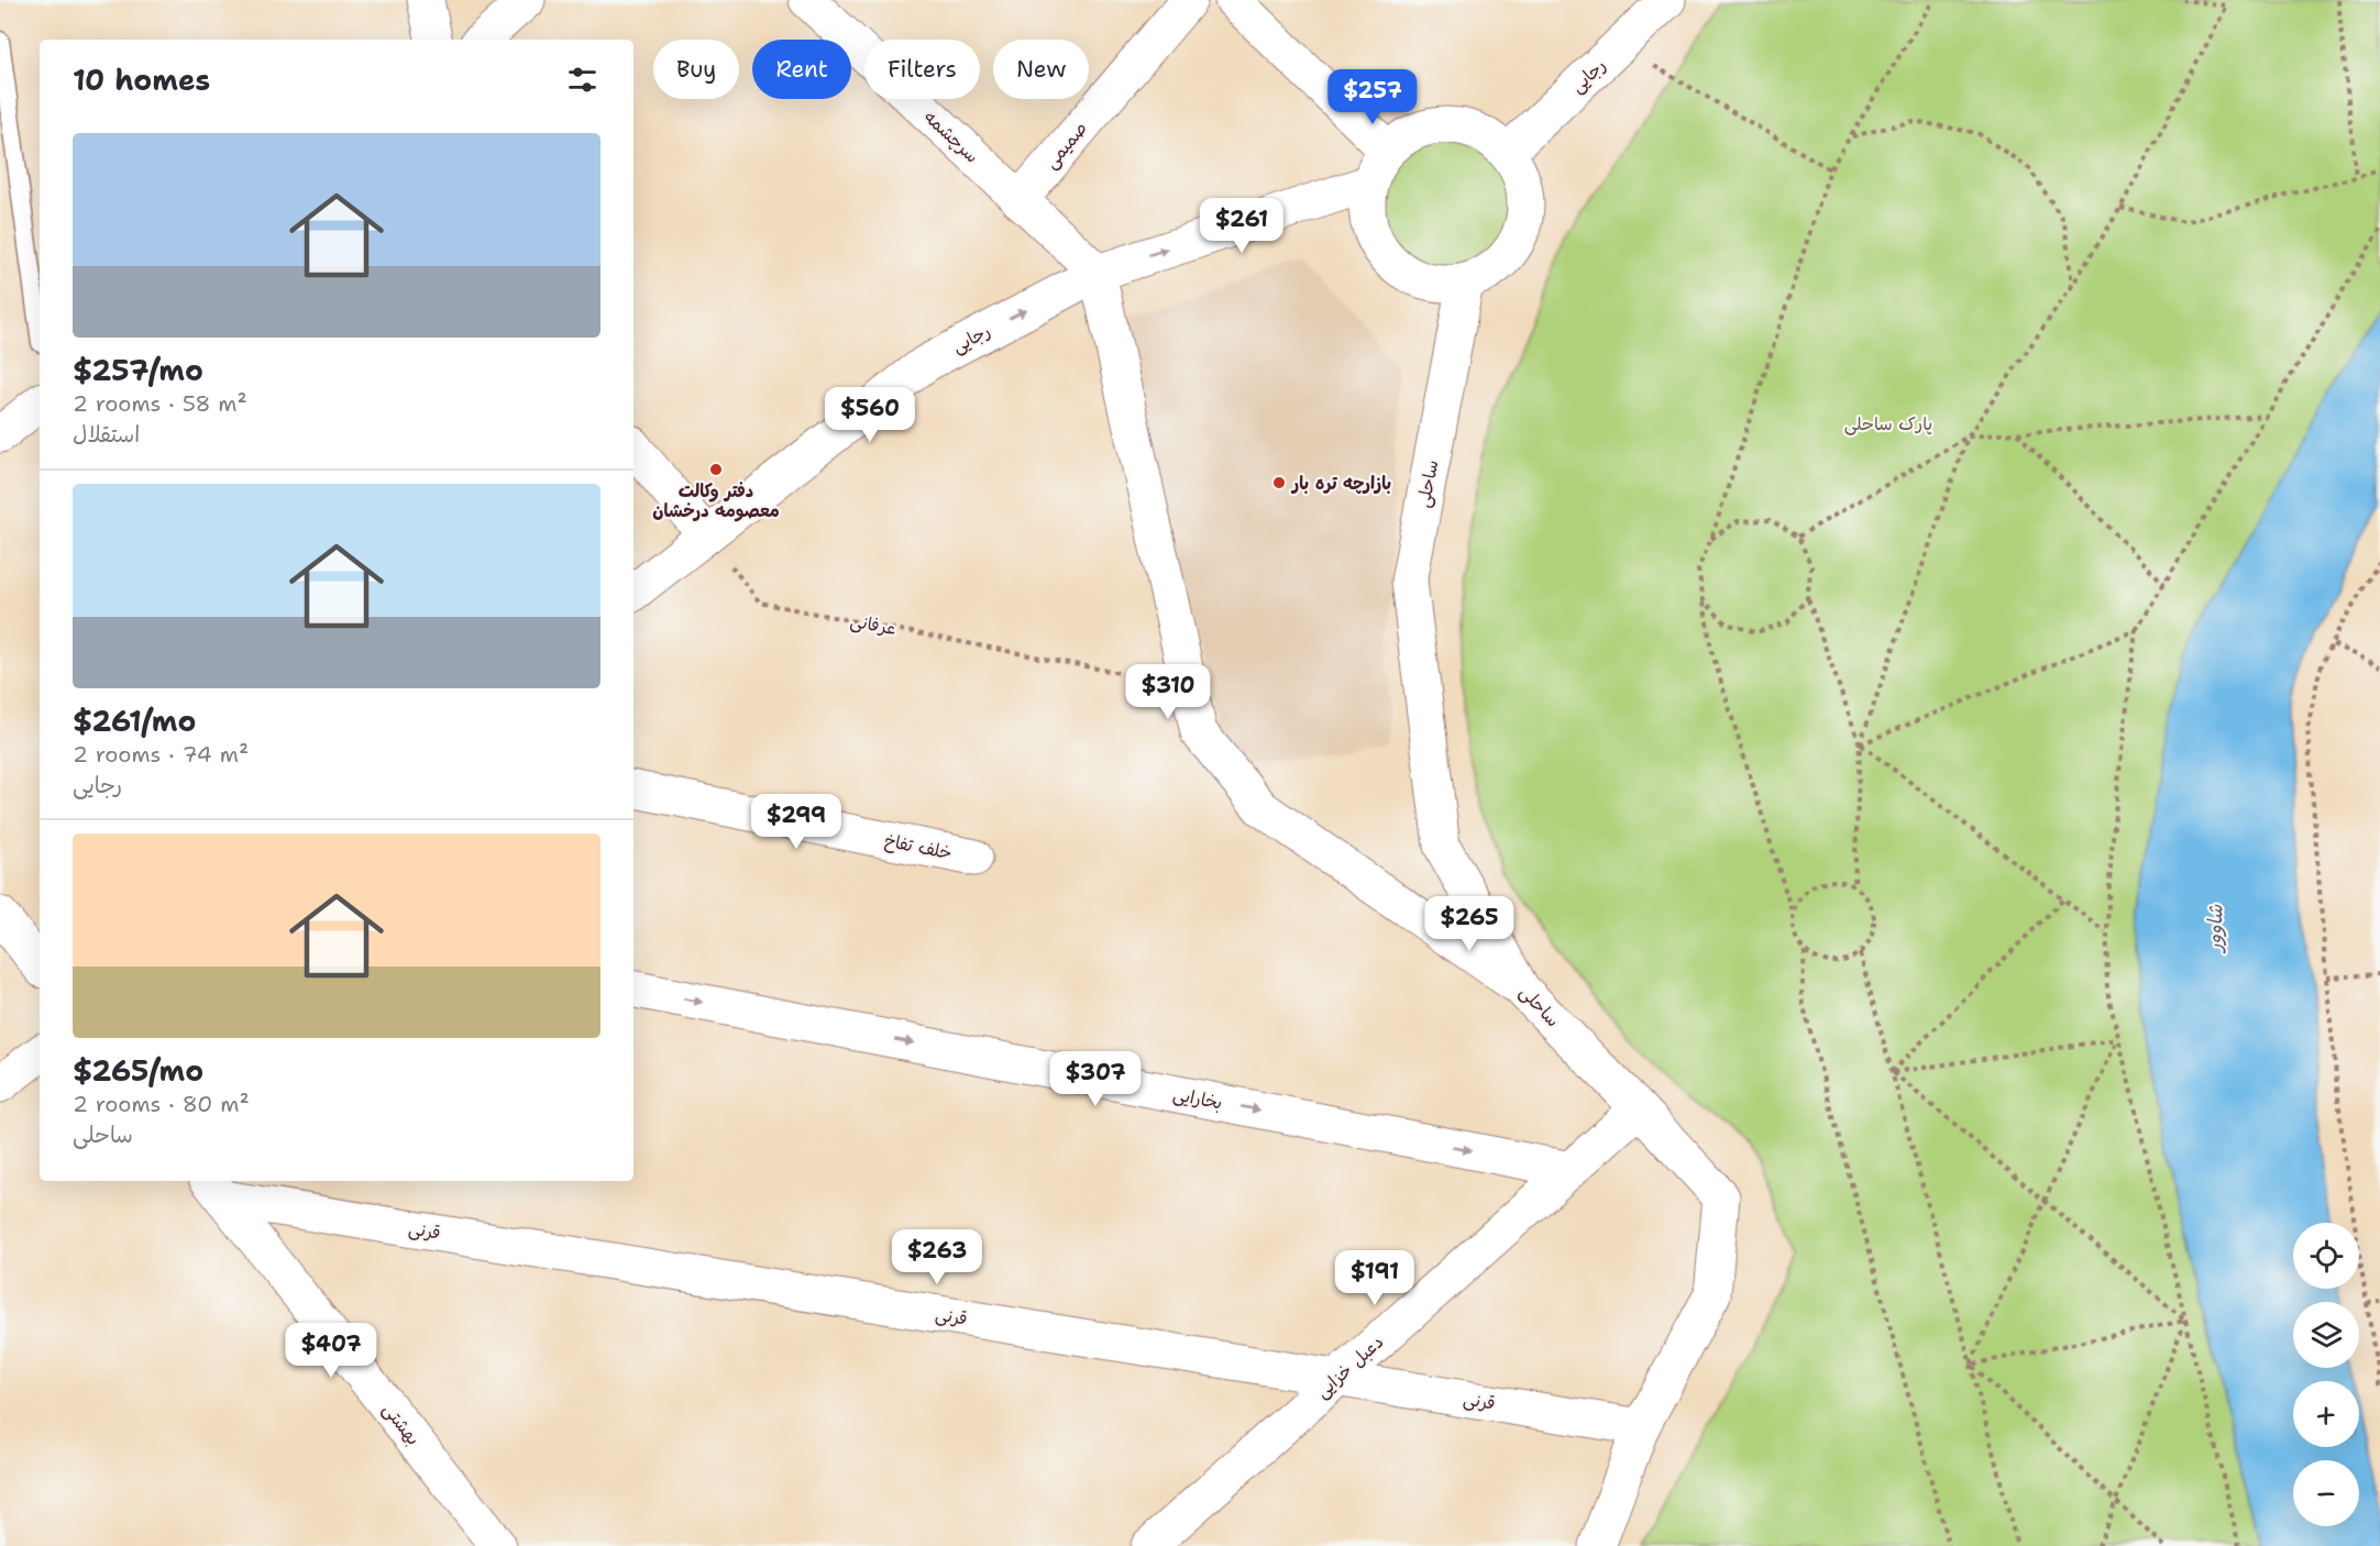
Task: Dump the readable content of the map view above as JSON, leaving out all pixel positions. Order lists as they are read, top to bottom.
{
  "streets": {
    "street": [
      "رجایی",
      "سرچشمه",
      "صمیمی",
      "ساحلی",
      "خلف تفاخ",
      "بخارایی",
      "قرنی",
      "دعبل خزایی",
      "بهشتی"
    ],
    "path": ["عرفانی"]
  },
  "crossings": [
    ["رجایی", "سرچشمه"],
    ["رجایی", "ساحلی"],
    ["رجایی", "عرفانی"],
    ["سرچشمه", "صمیمی"],
    ["ساحلی", "قرنی"],
    ["ساحلی", "دعبل خزایی"],
    ["بخارایی", "دعبل خزایی"],
    ["قرنی", "دعبل خزایی"],
    ["قرنی", "بهشتی"]
  ],
  "one_way": ["رجایی", "بخارایی"],
  "water": ["شاوور"],
  "parks": ["پارک ساحلی"],
  "places": ["دفتر وکالت معصومه درخشان", "بازارچه تره بار"],
  "page": {
    "chip": [
      "Buy",
      "Rent",
      "Filters",
      "New"
    ],
    "heading": "10 homes",
    "price": [
      "$257",
      "$261",
      "$560",
      "$310",
      "$299",
      "$265",
      "$307",
      "$263",
      "$191",
      "$407"
    ],
    "list": [
      {
        "name": "$257/mo",
        "note": "2 rooms · 58 m² · استقلال"
      },
      {
        "name": "$261/mo",
        "note": "2 rooms · 74 m² · رجایی"
      },
      {
        "name": "$265/mo",
        "note": "2 rooms · 80 m² · ساحلی"
      }
    ],
    "map_buttons": ["+", "−"]
  }
}
